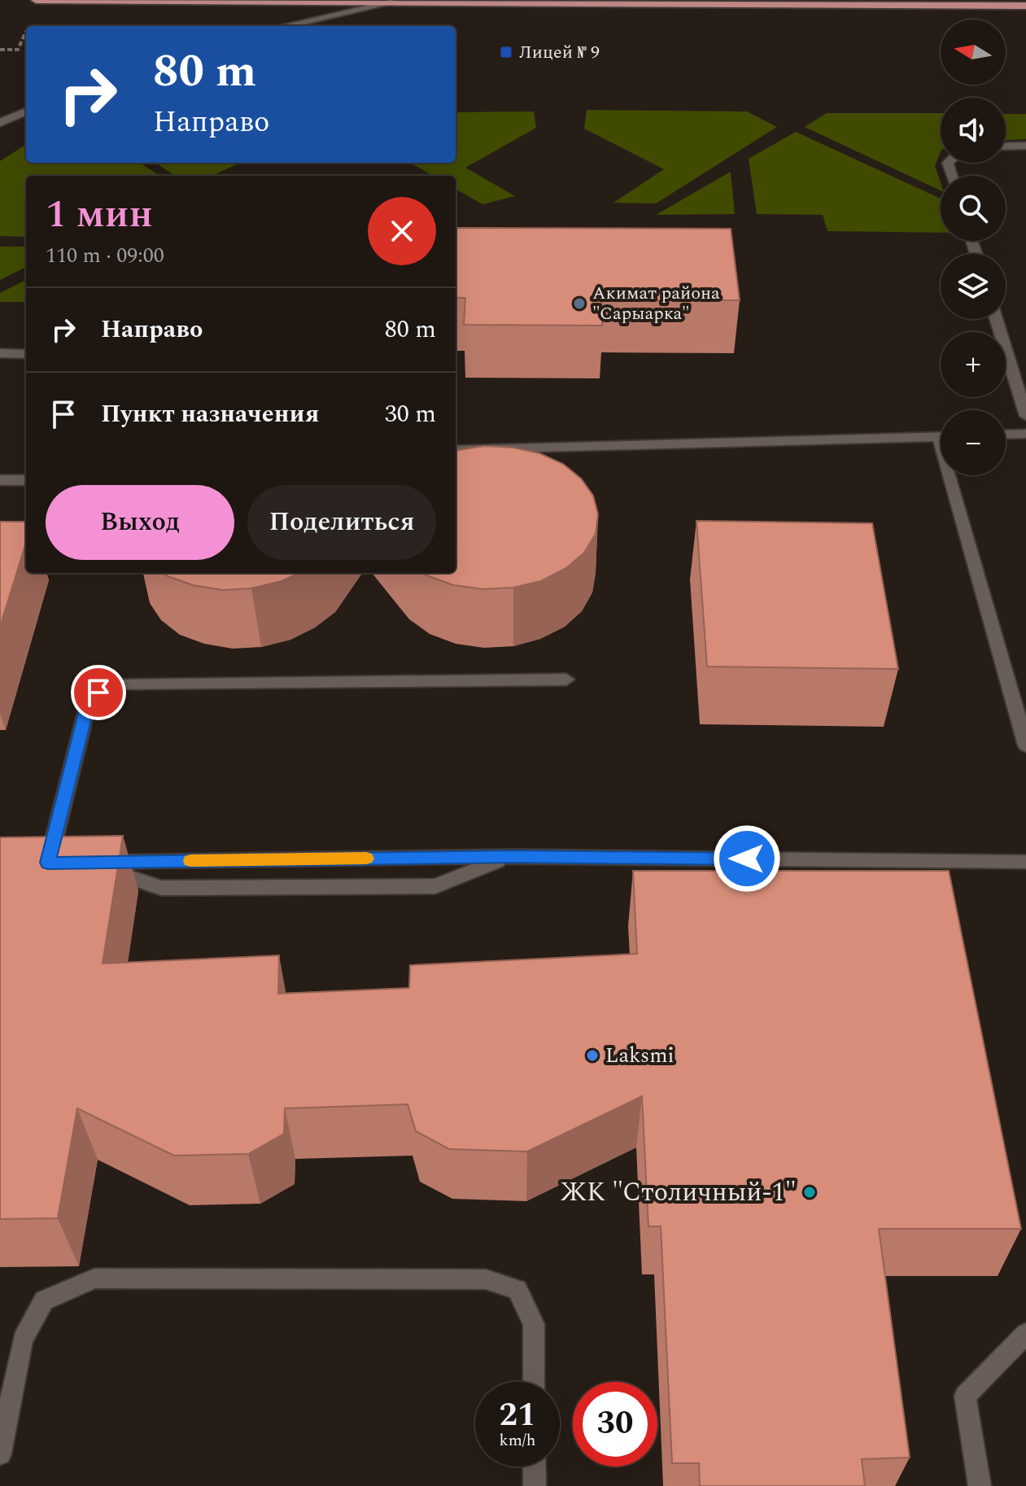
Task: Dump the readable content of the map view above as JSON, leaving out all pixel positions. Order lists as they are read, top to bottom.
{
  "places": {
    "transit": ["Лицей № 9"],
    "other": ["Акимат района \"Сарыарка\"", "Laksmi", "ЖК \"Столичный-1\""]
  },
  "north": "left",
  "page": {
    "map_buttons": ["+", "−"],
    "turn": ["80 m", "Направо"],
    "heading": ["1 мин", "110 m · 09:00"],
    "list": [
      {
        "name": "Направо",
        "value": "80 m"
      },
      {
        "name": "Пункт назначения",
        "value": "30 m"
      }
    ],
    "buttons": ["Выход", "Поделиться"],
    "speed": "21 km/h",
    "limit": "30"
  }
}
